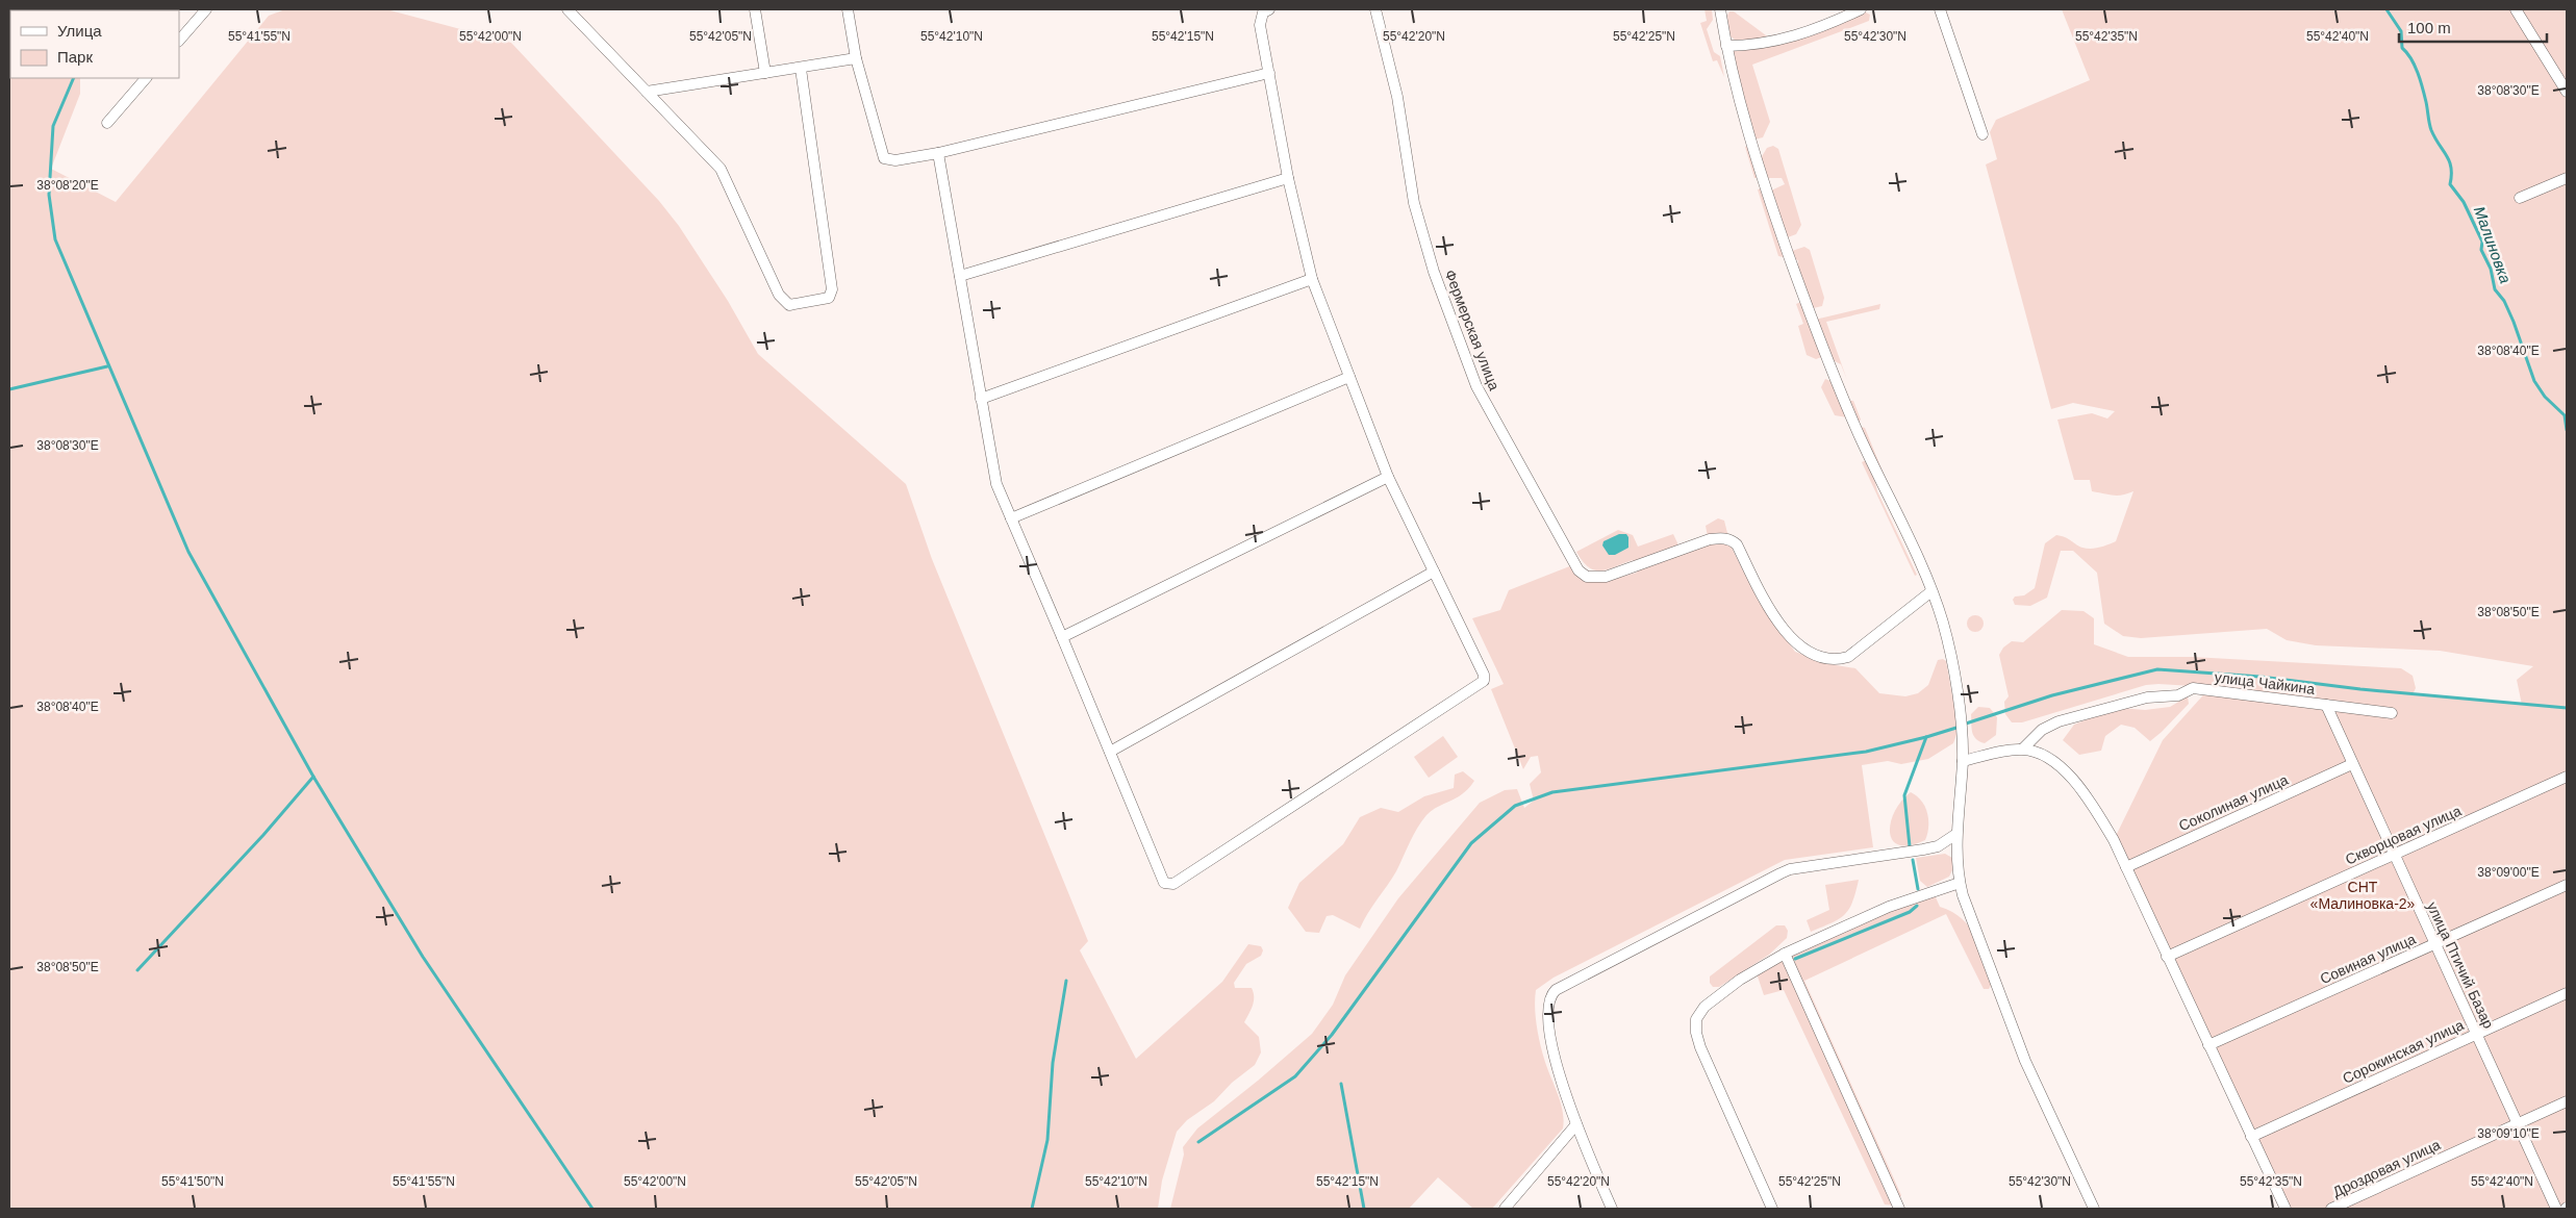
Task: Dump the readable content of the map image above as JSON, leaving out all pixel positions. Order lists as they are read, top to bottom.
{
  "streets": {
    "street": [
      "Фермерская улица",
      "улица Чайкина",
      "Соколиная улица",
      "Скворцовая улица",
      "Совиная улица",
      "улица Птичий Базар",
      "Сорокинская улица",
      "Дроздовая улица"
    ]
  },
  "crossings": [
    ["улица Чайкина", "улица Птичий Базар"],
    ["Соколиная улица", "улица Птичий Базар"],
    ["Скворцовая улица", "улица Птичий Базар"],
    ["Совиная улица", "улица Птичий Базар"],
    ["улица Птичий Базар", "Сорокинская улица"],
    ["улица Птичий Базар", "Дроздовая улица"]
  ],
  "water": ["Малиновка"],
  "parks": ["СНТ «Малиновка-2»"],
  "legend": ["Улица", "Парк"],
  "scale_bar": "100 m",
  "coordinates": [
    "55°41'55\"N",
    "55°42'00\"N",
    "55°42'05\"N",
    "55°42'10\"N",
    "55°42'15\"N",
    "55°42'20\"N",
    "55°42'25\"N",
    "55°42'30\"N",
    "55°42'35\"N",
    "55°42'40\"N",
    "38°08'30\"E",
    "38°08'20\"E",
    "38°08'40\"E",
    "38°08'50\"E",
    "38°09'00\"E",
    "38°09'10\"E",
    "55°41'50\"N"
  ]
}
